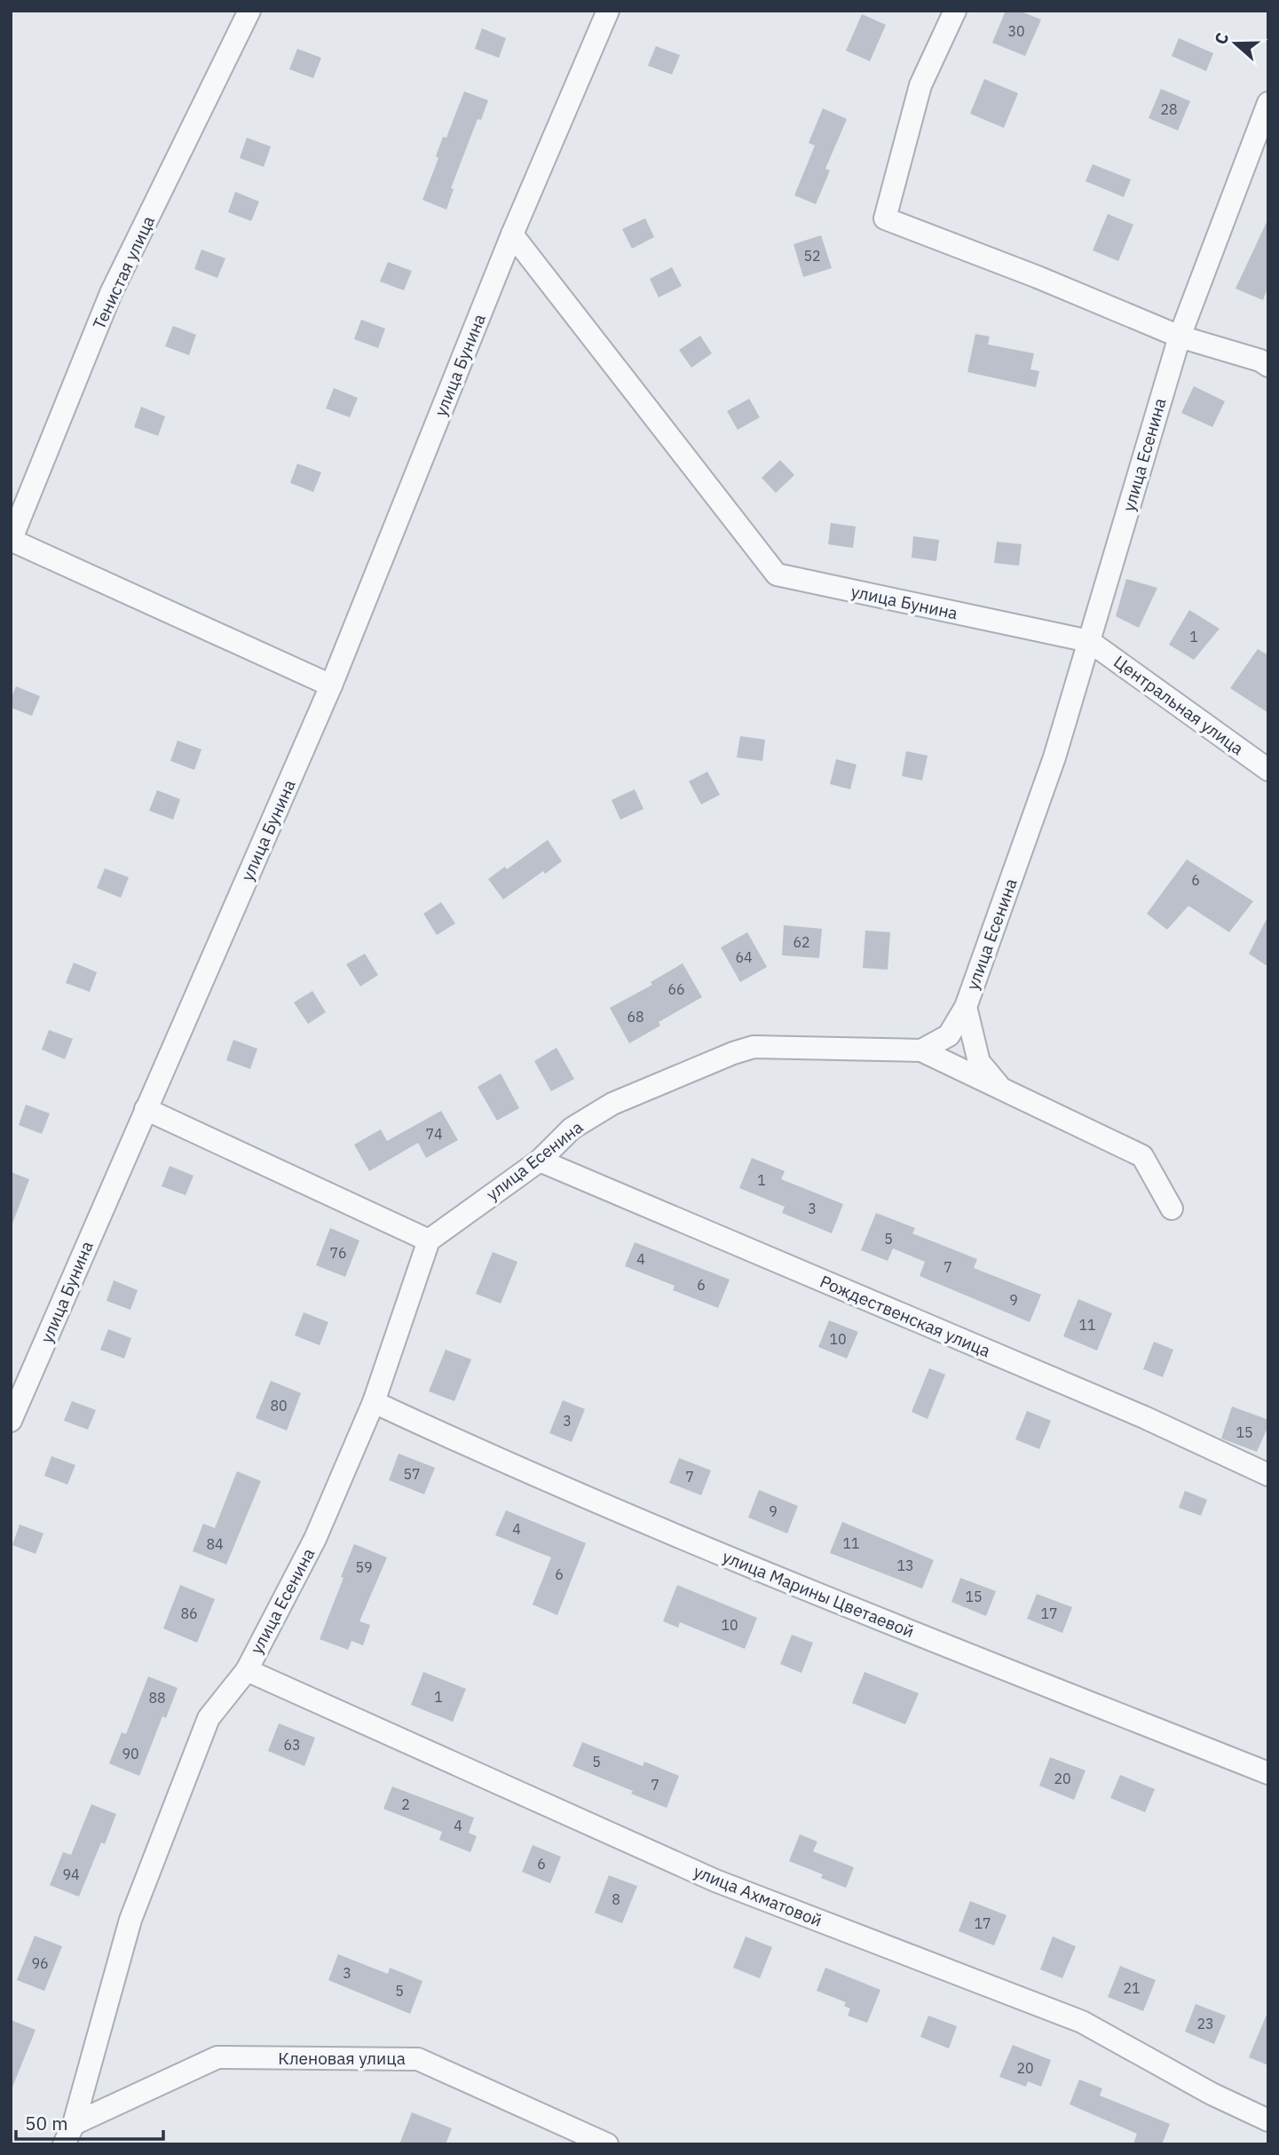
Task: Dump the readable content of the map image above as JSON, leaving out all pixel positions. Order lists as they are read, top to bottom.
{
  "streets": {
    "street": [
      "Тенистая улица",
      "улица Бунина",
      "улица Есенина",
      "Центральная улица",
      "Рождественская улица",
      "улица Марины Цветаевой",
      "улица Ахматовой",
      "Кленовая улица"
    ]
  },
  "crossings": [
    ["улица Бунина", "улица Есенина"],
    ["улица Бунина", "Центральная улица"],
    ["улица Есенина", "Центральная улица"],
    ["улица Есенина", "Рождественская улица"],
    ["улица Есенина", "улица Марины Цветаевой"],
    ["улица Есенина", "улица Ахматовой"],
    ["улица Есенина", "Кленовая улица"]
  ],
  "house_numbers": [
    "30",
    "28",
    "52",
    "1",
    "6",
    "62",
    "64",
    "66",
    "68",
    "74",
    "1",
    "3",
    "5",
    "76",
    "4",
    "7",
    "6",
    "9",
    "11",
    "10",
    "80",
    "3",
    "15",
    "57",
    "7",
    "9",
    "4",
    "11",
    "84",
    "13",
    "59",
    "6",
    "15",
    "86",
    "17",
    "10",
    "1",
    "88",
    "63",
    "90",
    "5",
    "20",
    "7",
    "2",
    "4",
    "6",
    "94",
    "8",
    "17",
    "96",
    "3",
    "21",
    "5",
    "23",
    "20"
  ],
  "scale_bar": "50 m",
  "north": "left"
}
